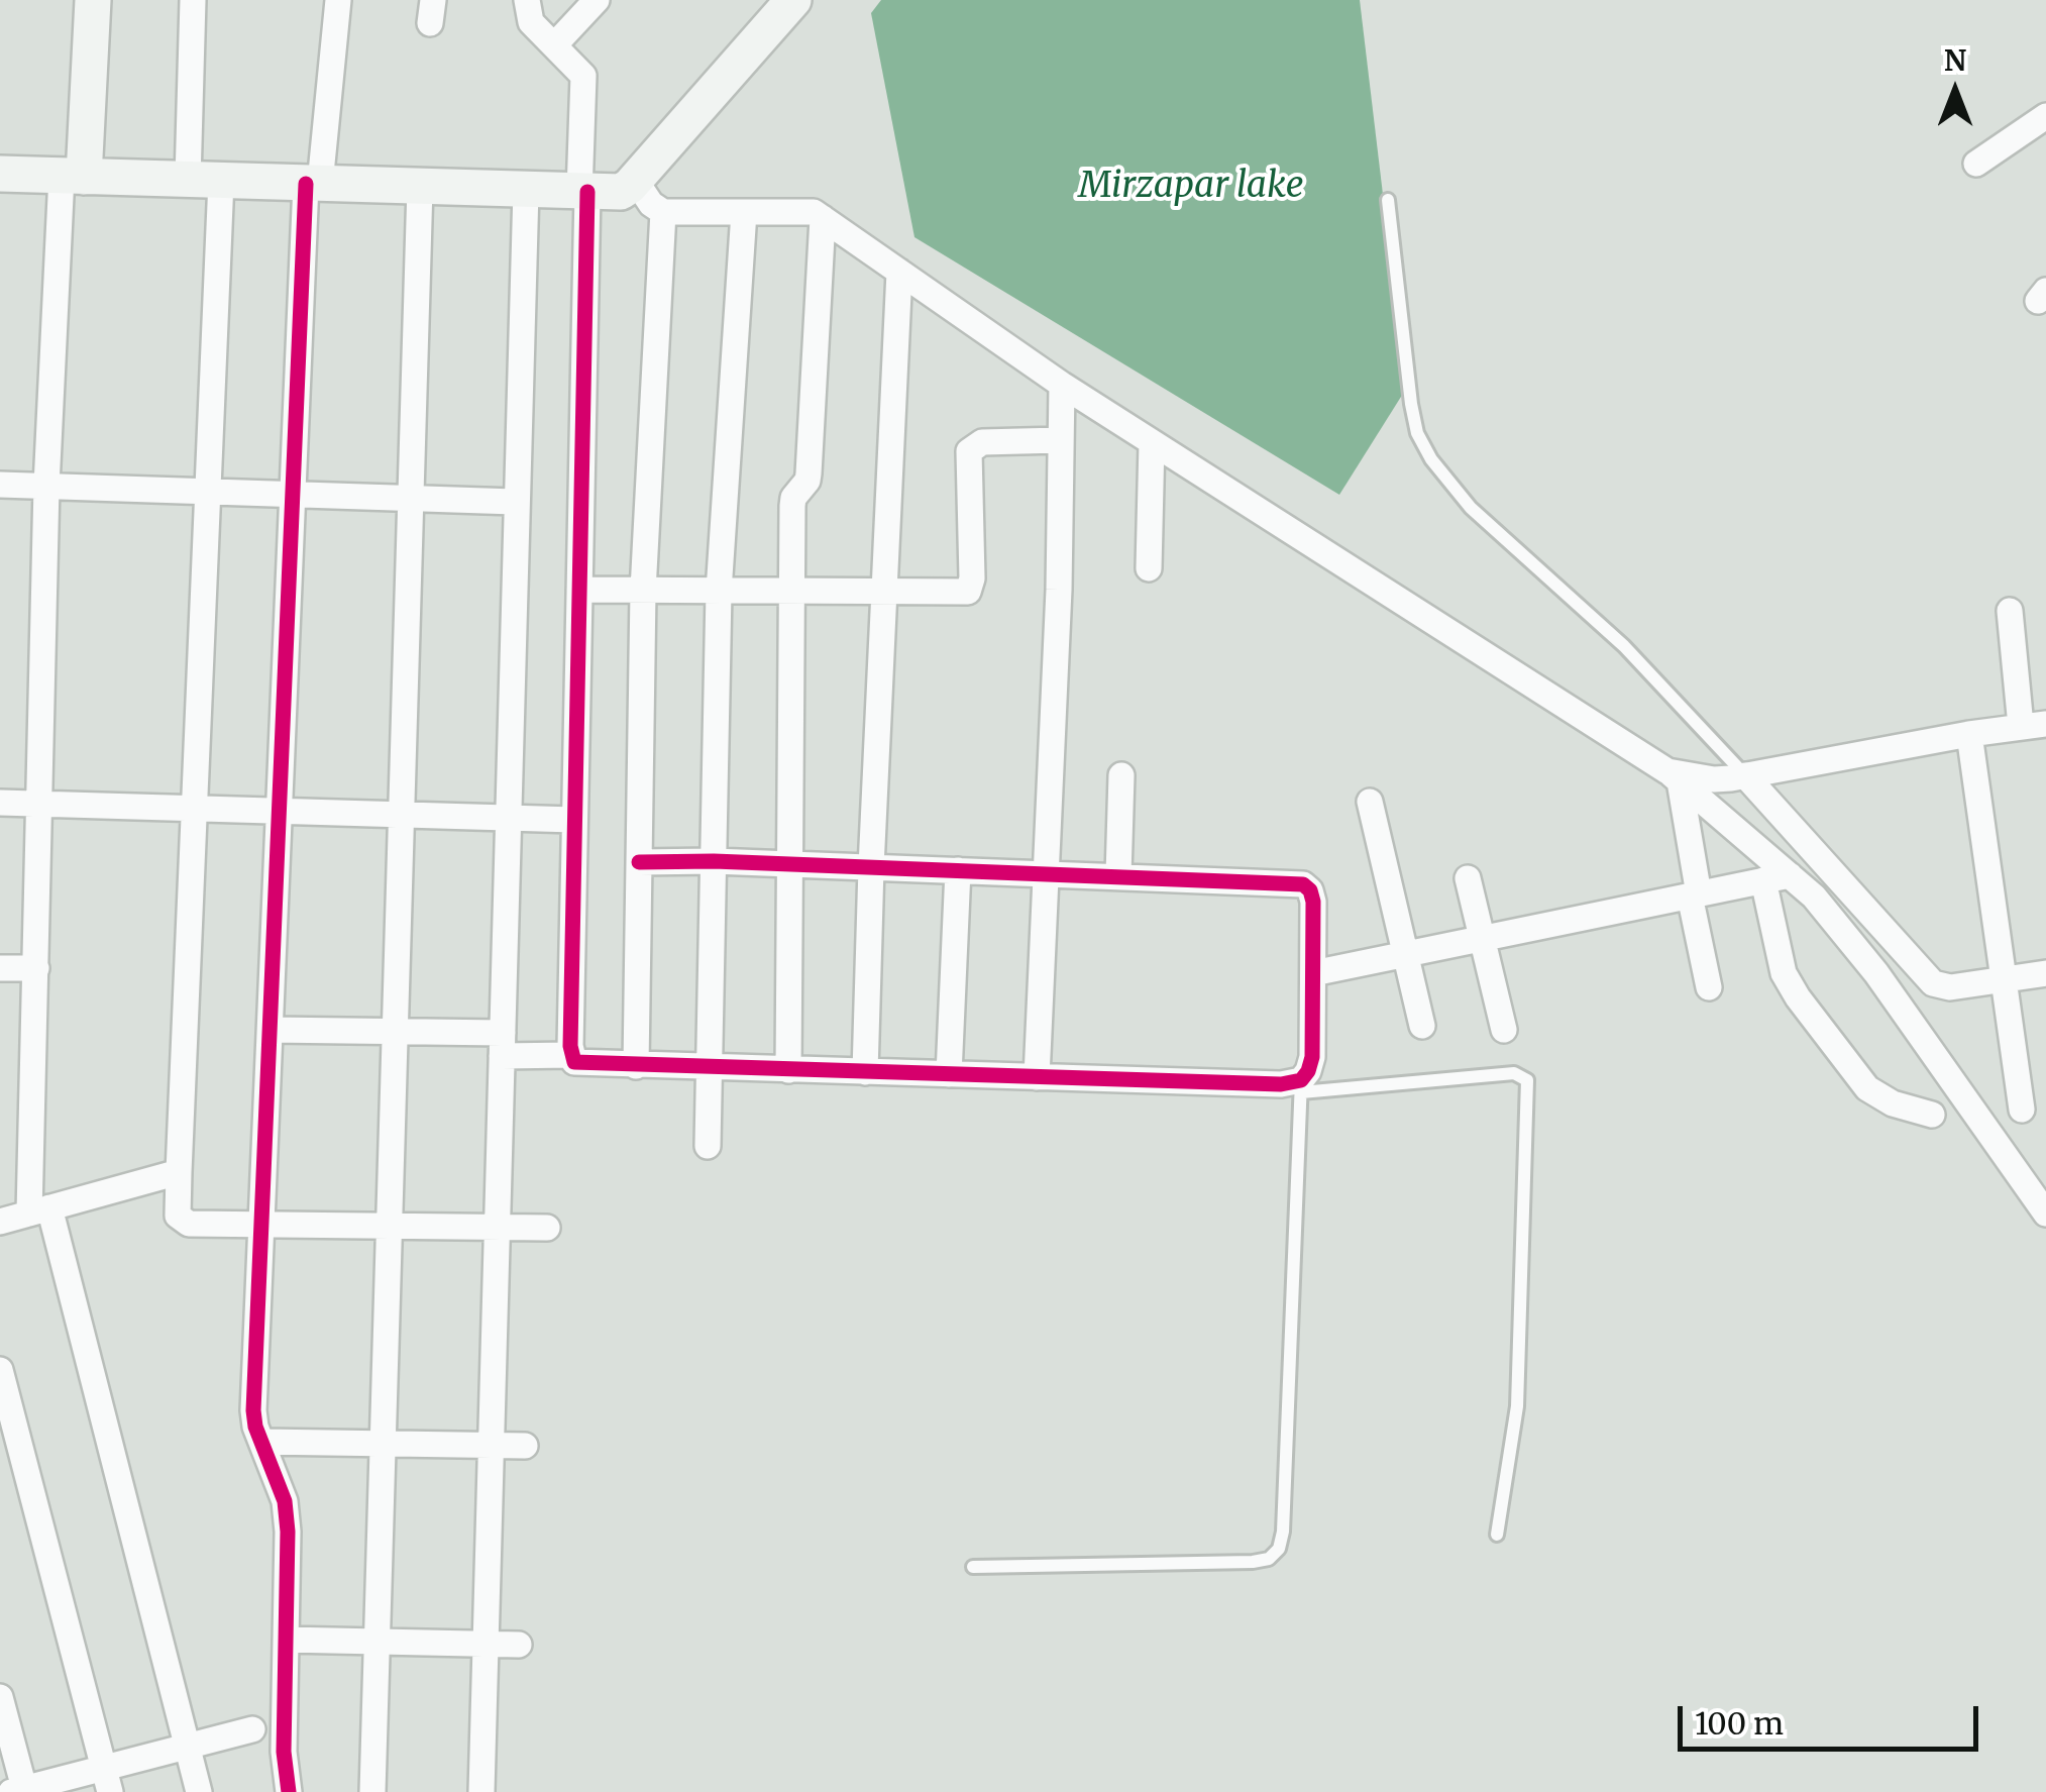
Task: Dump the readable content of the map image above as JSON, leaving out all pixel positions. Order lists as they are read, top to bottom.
{
  "water": ["Mirzapar lake"],
  "scale_bar": "100 m",
  "north": "top"
}
